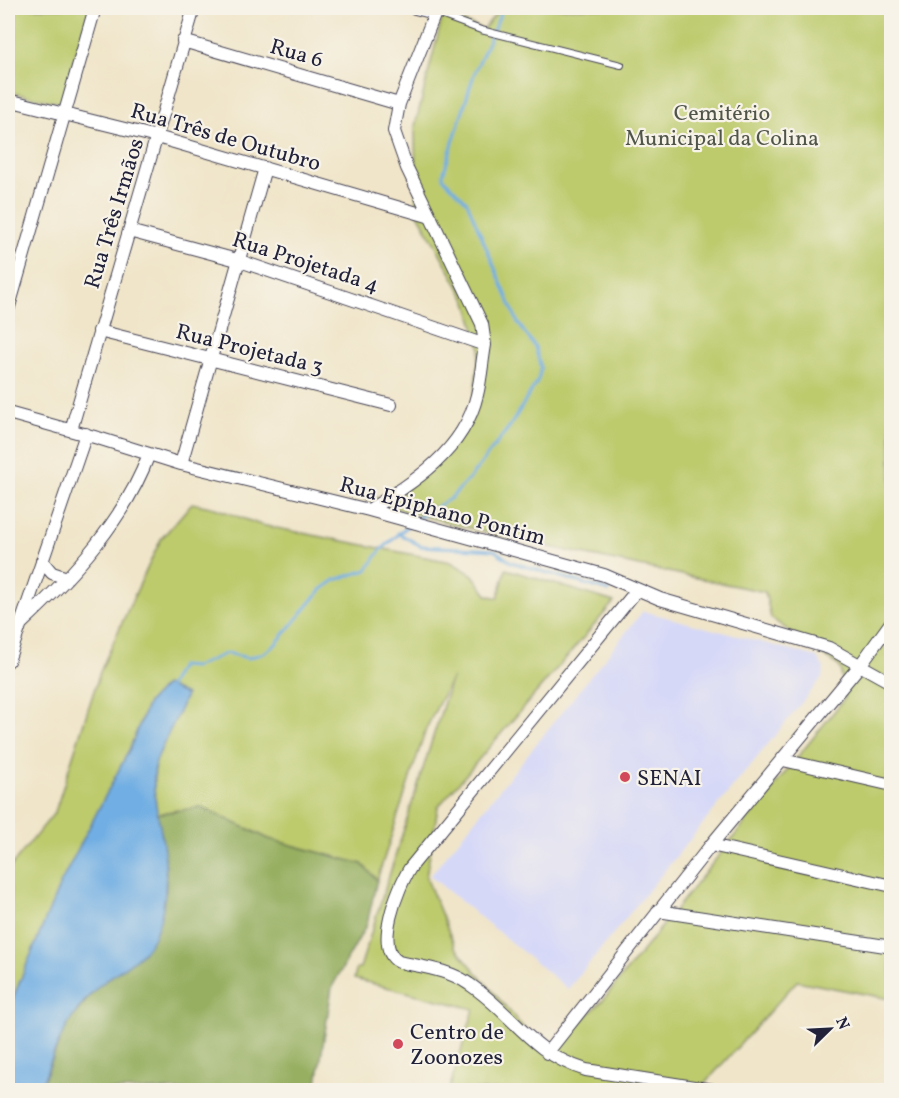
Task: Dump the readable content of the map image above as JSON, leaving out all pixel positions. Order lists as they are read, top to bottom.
{
  "streets": {
    "street": [
      "Rua 6",
      "Rua Três de Outubro",
      "Rua Três Irmãos",
      "Rua Projetada 4",
      "Rua Projetada 3",
      "Rua Epiphano Pontim"
    ]
  },
  "crossings": [
    ["Rua 6", "Rua Três Irmãos"],
    ["Rua Três de Outubro", "Rua Três Irmãos"],
    ["Rua Três Irmãos", "Rua Projetada 4"],
    ["Rua Três Irmãos", "Rua Projetada 3"],
    ["Rua Três Irmãos", "Rua Epiphano Pontim"]
  ],
  "parks": ["Cemitério Municipal da Colina"],
  "places": ["SENAI", "Centro de Zoonozes"],
  "north": "top right"
}
